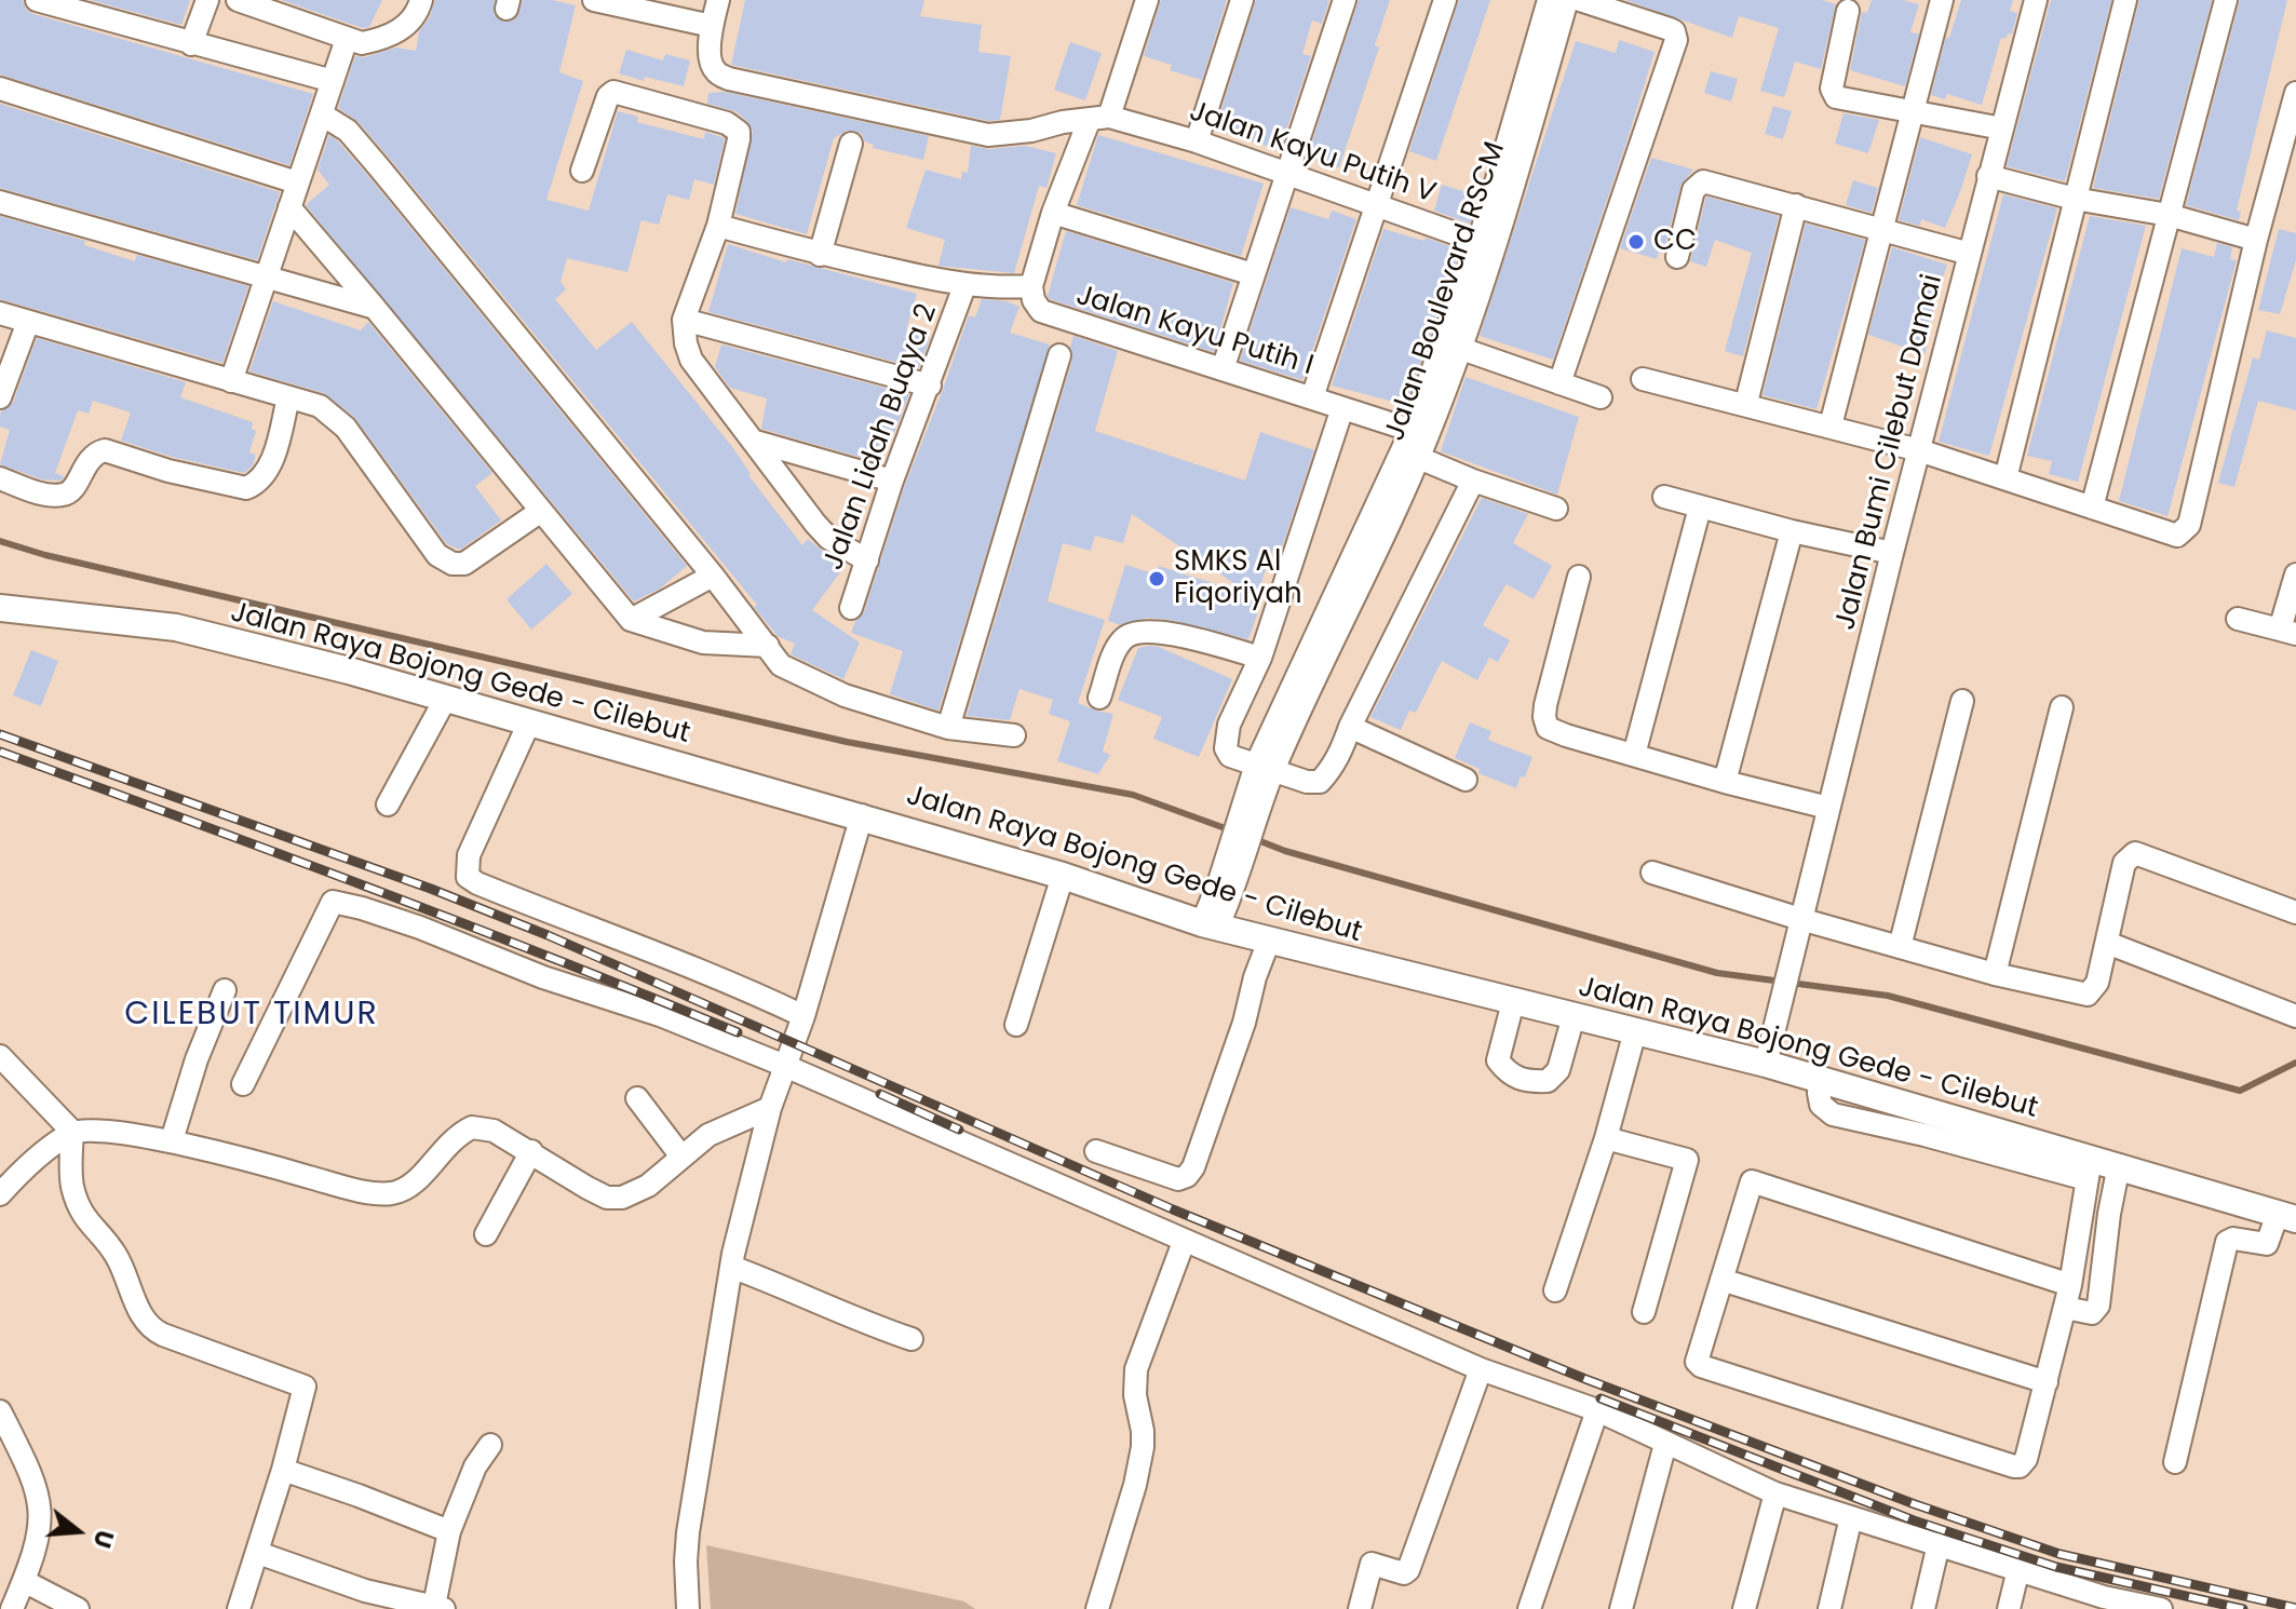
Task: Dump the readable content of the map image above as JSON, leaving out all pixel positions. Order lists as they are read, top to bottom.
{
  "streets": {
    "main road": ["Jalan Raya Bojong Gede - Cilebut"],
    "street": [
      "Jalan Kayu Putih V",
      "Jalan Boulevard RSCM",
      "Jalan Kayu Putih I",
      "Jalan Lidah Buaya 2",
      "Jalan Bumi Cilebut Damai"
    ]
  },
  "crossings": [
    ["Jalan Kayu Putih V", "Jalan Boulevard RSCM"],
    ["Jalan Boulevard RSCM", "Jalan Kayu Putih I"],
    ["Jalan Boulevard RSCM", "Jalan Raya Bojong Gede - Cilebut"],
    ["Jalan Bumi Cilebut Damai", "Jalan Raya Bojong Gede - Cilebut"]
  ],
  "districts": ["CILEBUT TIMUR"],
  "places": ["CC", "SMKS Al Fiqoriyah"],
  "north": "right"
}
